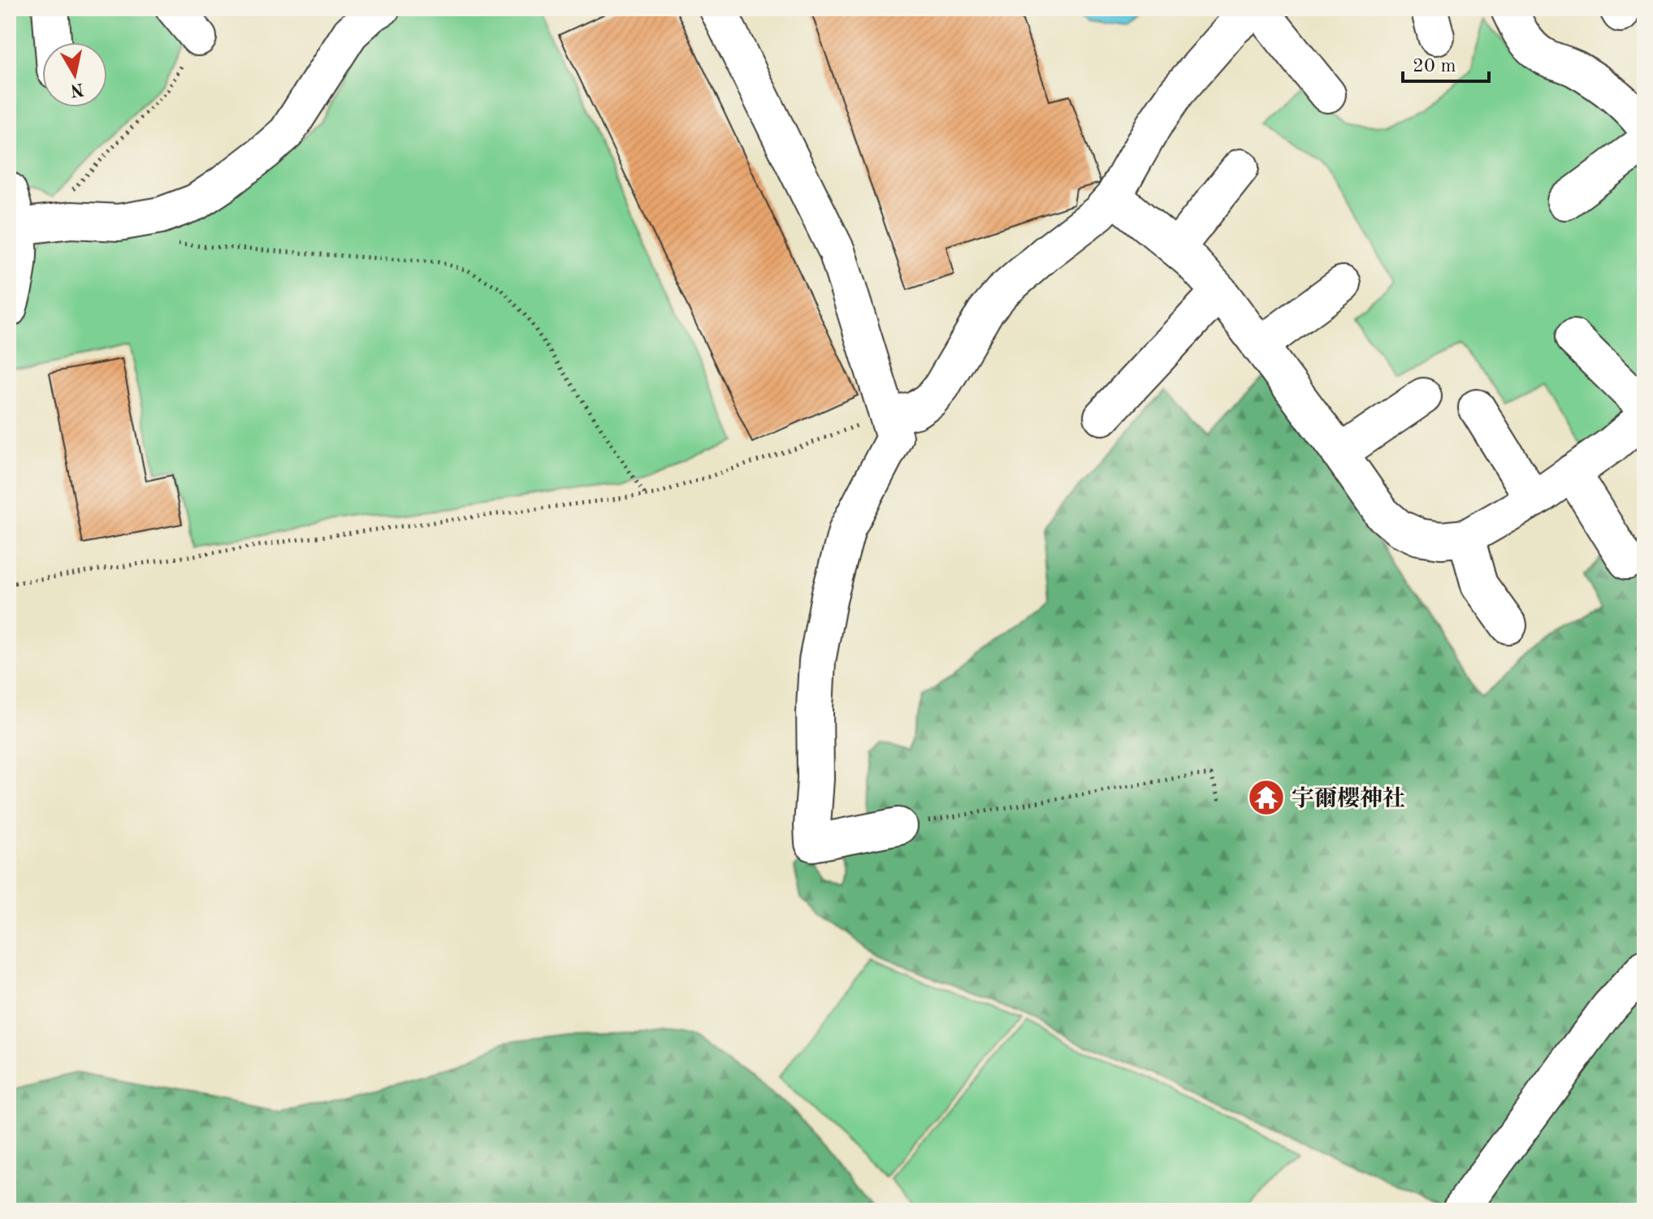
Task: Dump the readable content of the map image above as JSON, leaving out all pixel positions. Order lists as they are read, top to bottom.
{
  "places": {
    "temple": ["宇爾櫻神社"]
  },
  "scale_bar": "20 m",
  "north": "bottom"
}
